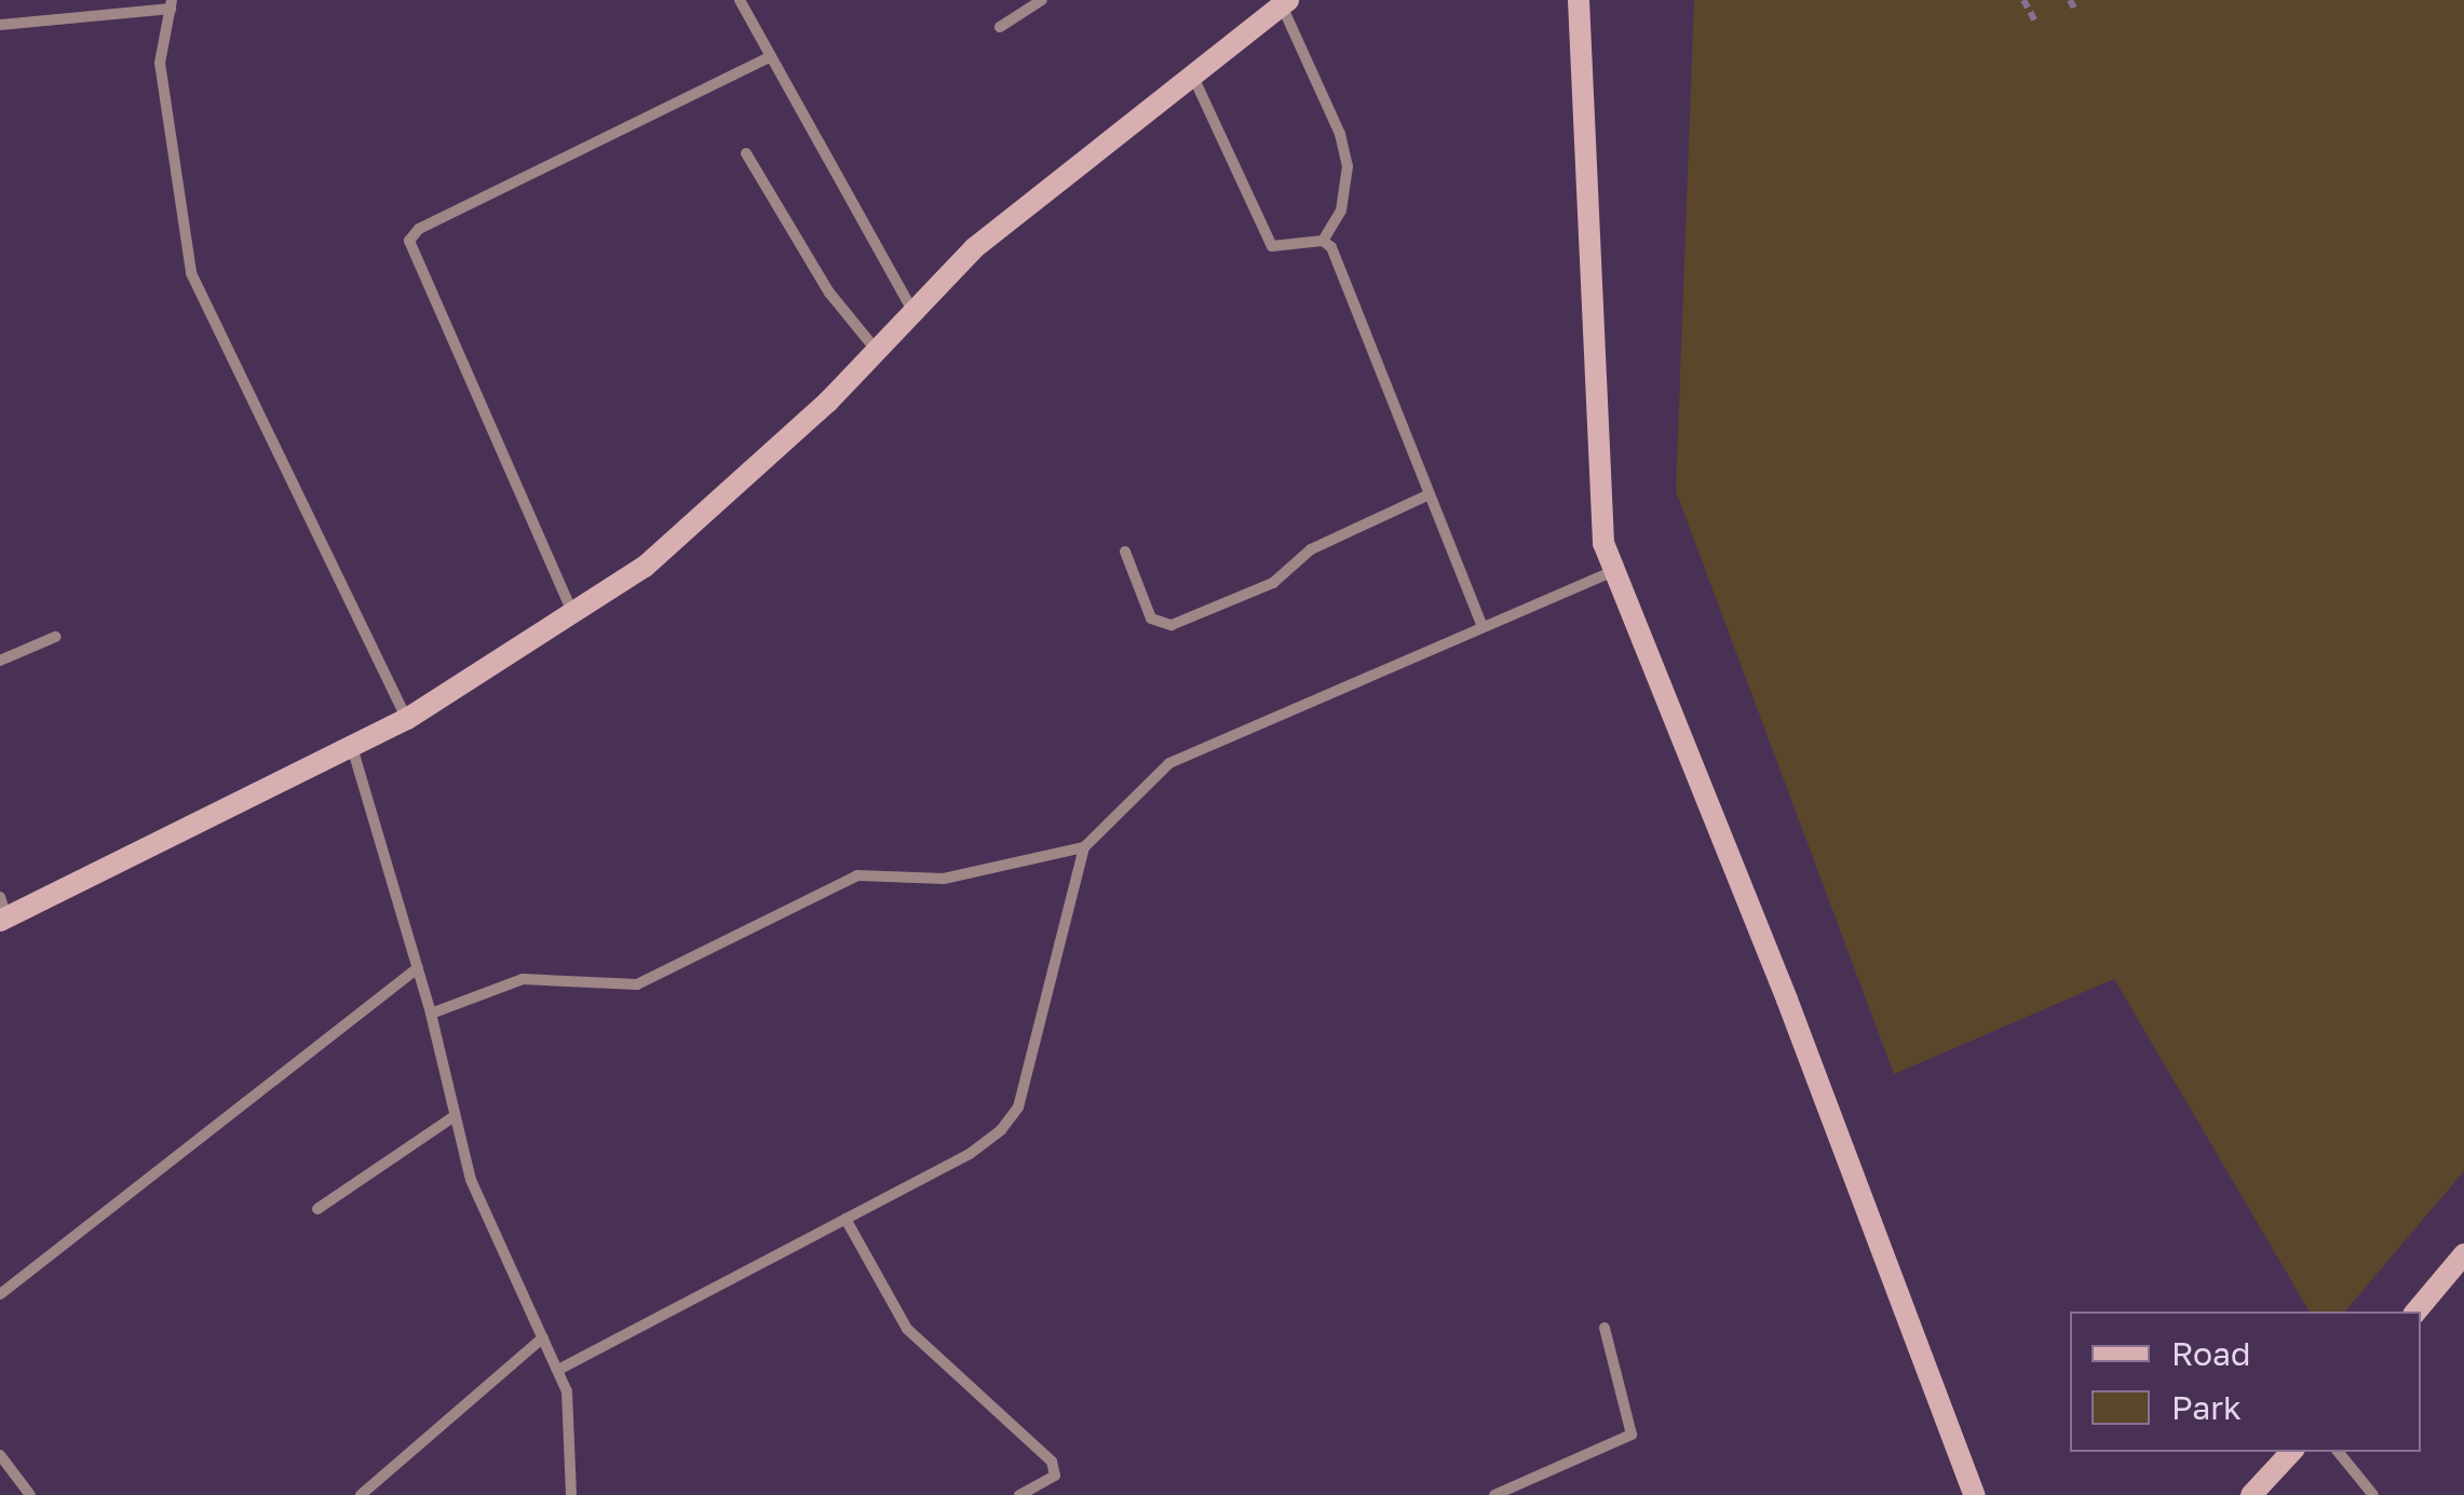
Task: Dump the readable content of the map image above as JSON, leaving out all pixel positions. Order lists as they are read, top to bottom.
{
  "legend": ["Road", "Park"]
}
